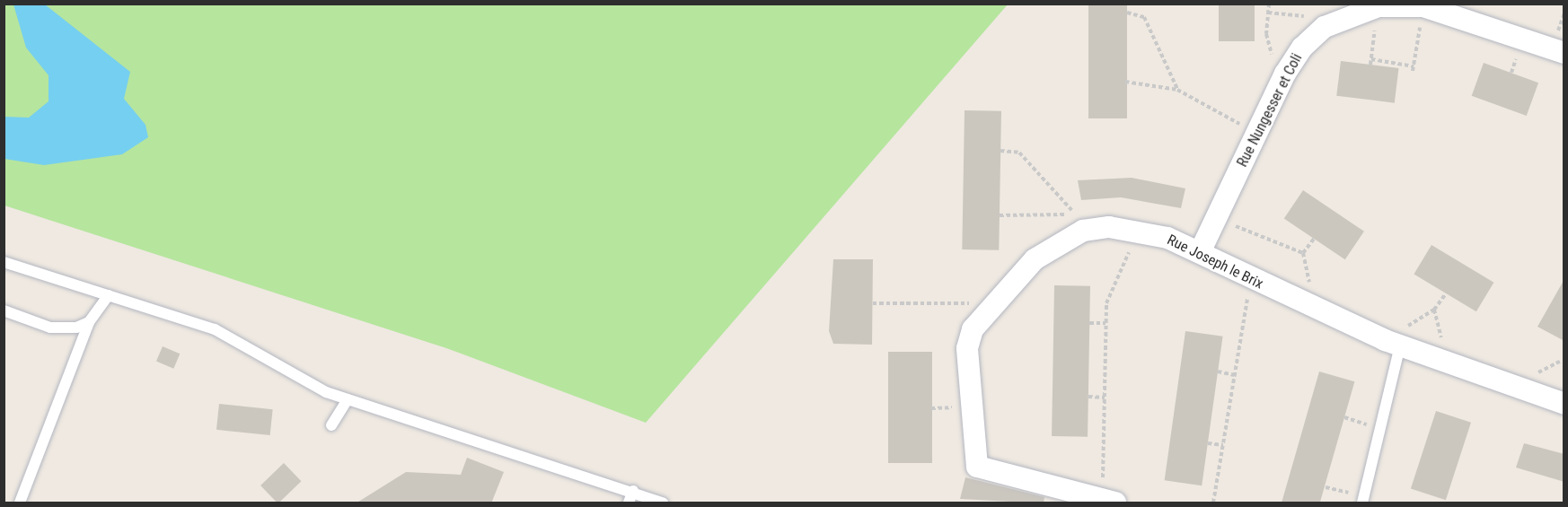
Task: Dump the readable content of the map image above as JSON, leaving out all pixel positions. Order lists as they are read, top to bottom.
{
  "streets": {
    "street": ["Rue Nungesser et Coli", "Rue Joseph le Brix"]
  },
  "crossings": [
    ["Rue Nungesser et Coli", "Rue Joseph le Brix"]
  ]
}
